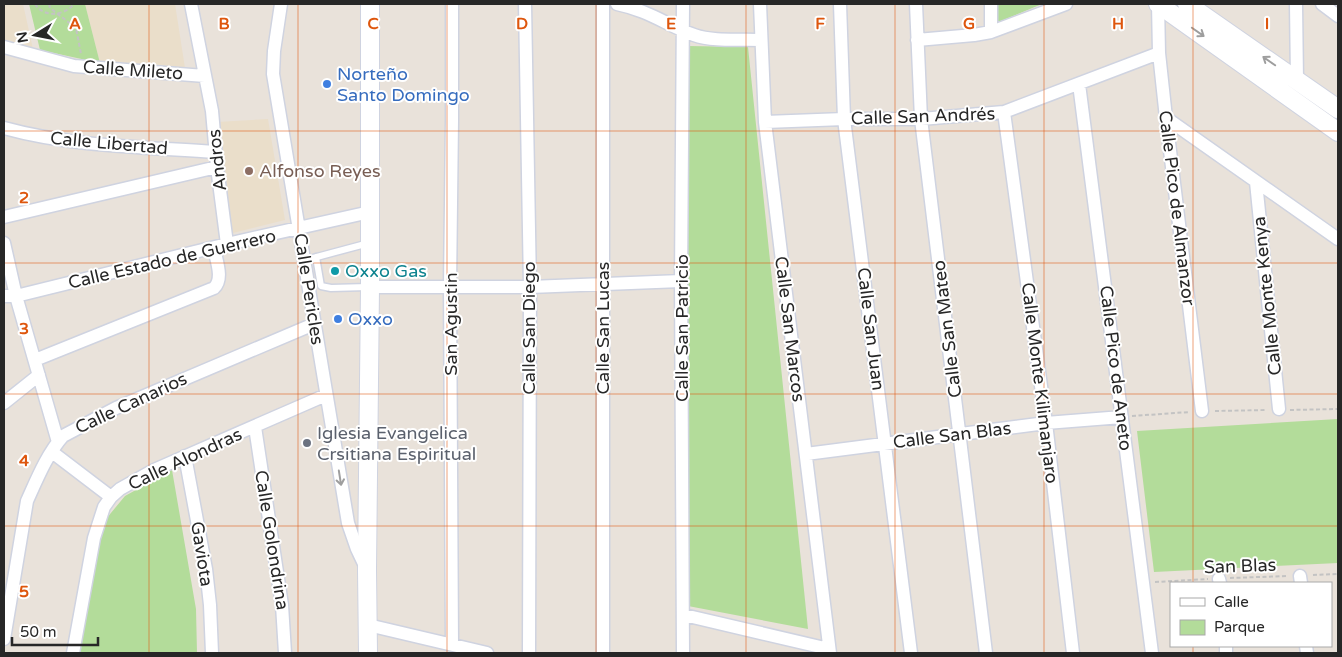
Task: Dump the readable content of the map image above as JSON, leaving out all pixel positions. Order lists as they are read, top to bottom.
{
  "streets": {
    "street": [
      "Calle Mileto",
      "Calle San Andrés",
      "Calle Libertad",
      "Andros",
      "Calle Pico de Almanzor",
      "Calle Estado de Guerrero",
      "Calle Pericles",
      "Calle Monte Kenya",
      "San Agustin",
      "Calle San Diego",
      "Calle San Lucas",
      "Calle San Patricio",
      "Calle San Marcos",
      "Calle San Juan",
      "Calle San Mateo",
      "Calle Pico de Aneto",
      "Calle Monte Kilimanjaro",
      "Calle Canarios",
      "Calle San Blas",
      "Calle Alondras",
      "Calle Golondrina",
      "Gaviota"
    ],
    "path": ["San Blas"]
  },
  "crossings": [
    ["Calle Mileto", "Andros"],
    ["Calle San Andrés", "Calle Pico de Almanzor"],
    ["Calle San Andrés", "Calle San Marcos"],
    ["Calle San Andrés", "Calle San Juan"],
    ["Calle San Andrés", "Calle San Mateo"],
    ["Calle San Andrés", "Calle Pico de Aneto"],
    ["Calle San Andrés", "Calle Monte Kilimanjaro"],
    ["Calle Libertad", "Andros"],
    ["Andros", "Calle Estado de Guerrero"],
    ["Calle Estado de Guerrero", "Calle Pericles"],
    ["Calle Pericles", "Calle Canarios"],
    ["Calle Pericles", "Calle Alondras"],
    ["Calle San Marcos", "Calle San Blas"],
    ["Calle San Juan", "Calle San Blas"],
    ["Calle San Mateo", "Calle San Blas"],
    ["Calle Pico de Aneto", "Calle San Blas"],
    ["Calle Pico de Aneto", "San Blas"],
    ["Calle Monte Kilimanjaro", "Calle San Blas"],
    ["Calle Alondras", "Calle Golondrina"],
    ["Calle Alondras", "Gaviota"]
  ],
  "places": [
    "Norteño Santo Domingo",
    "Alfonso Reyes",
    "Oxxo Gas",
    "Oxxo",
    "Iglesia Evangelica Crsitiana Espiritual"
  ],
  "legend": ["Calle", "Parque"],
  "scale_bar": "50 m",
  "north": "left",
  "grid": {
    "columns": [
      "A",
      "B",
      "C",
      "D",
      "E",
      "F",
      "G",
      "H",
      "I"
    ],
    "rows": [
      "2",
      "3",
      "4",
      "5"
    ]
  }
}
